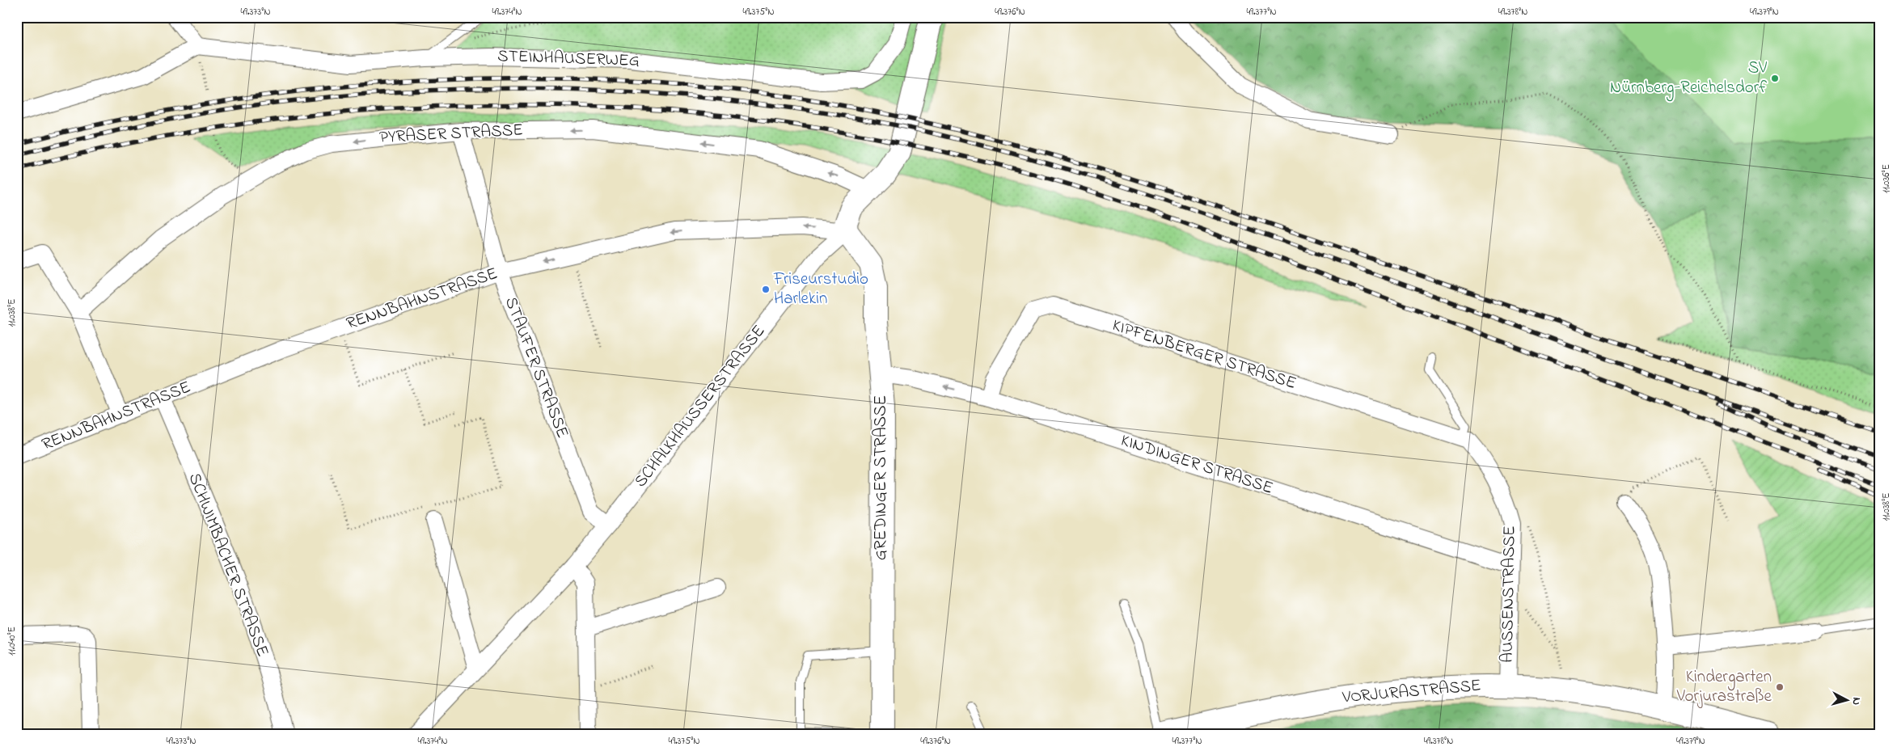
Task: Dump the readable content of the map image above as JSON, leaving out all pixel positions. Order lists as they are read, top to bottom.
{
  "streets": {
    "main road": ["GREDINGER STRASSE", "VORJURASTRASSE"],
    "street": [
      "STEINHAUSERWEG",
      "PYRASER STRASSE",
      "RENNBAHNSTRASSE",
      "KIPFENBERGER STRASSE",
      "STAUFER STRASSE",
      "SCHALKHAUSSERSTRASSE",
      "KINDINGER STRASSE",
      "SCHWIMBACHER STRASSE",
      "AUSSENSTRASSE"
    ]
  },
  "crossings": [
    ["PYRASER STRASSE", "STAUFER STRASSE"],
    ["RENNBAHNSTRASSE", "STAUFER STRASSE"],
    ["RENNBAHNSTRASSE", "SCHALKHAUSSERSTRASSE"],
    ["RENNBAHNSTRASSE", "GREDINGER STRASSE"],
    ["RENNBAHNSTRASSE", "SCHWIMBACHER STRASSE"],
    ["KIPFENBERGER STRASSE", "KINDINGER STRASSE"],
    ["KIPFENBERGER STRASSE", "AUSSENSTRASSE"],
    ["STAUFER STRASSE", "SCHALKHAUSSERSTRASSE"],
    ["SCHALKHAUSSERSTRASSE", "GREDINGER STRASSE"],
    ["KINDINGER STRASSE", "GREDINGER STRASSE"],
    ["KINDINGER STRASSE", "AUSSENSTRASSE"],
    ["AUSSENSTRASSE", "VORJURASTRASSE"]
  ],
  "one_way": ["PYRASER STRASSE", "RENNBAHNSTRASSE"],
  "places": ["SV Nürnberg-Reichelsdorf", "Friseurstudio Harlekin", "Kindergarten Vorjurastraße"],
  "north": "right",
  "coordinates": [
    "49.373°N",
    "49.374°N",
    "49.375°N",
    "49.376°N",
    "49.377°N",
    "49.378°N",
    "49.379°N",
    "11.036°E",
    "11.038°E",
    "11.040°E"
  ]
}
